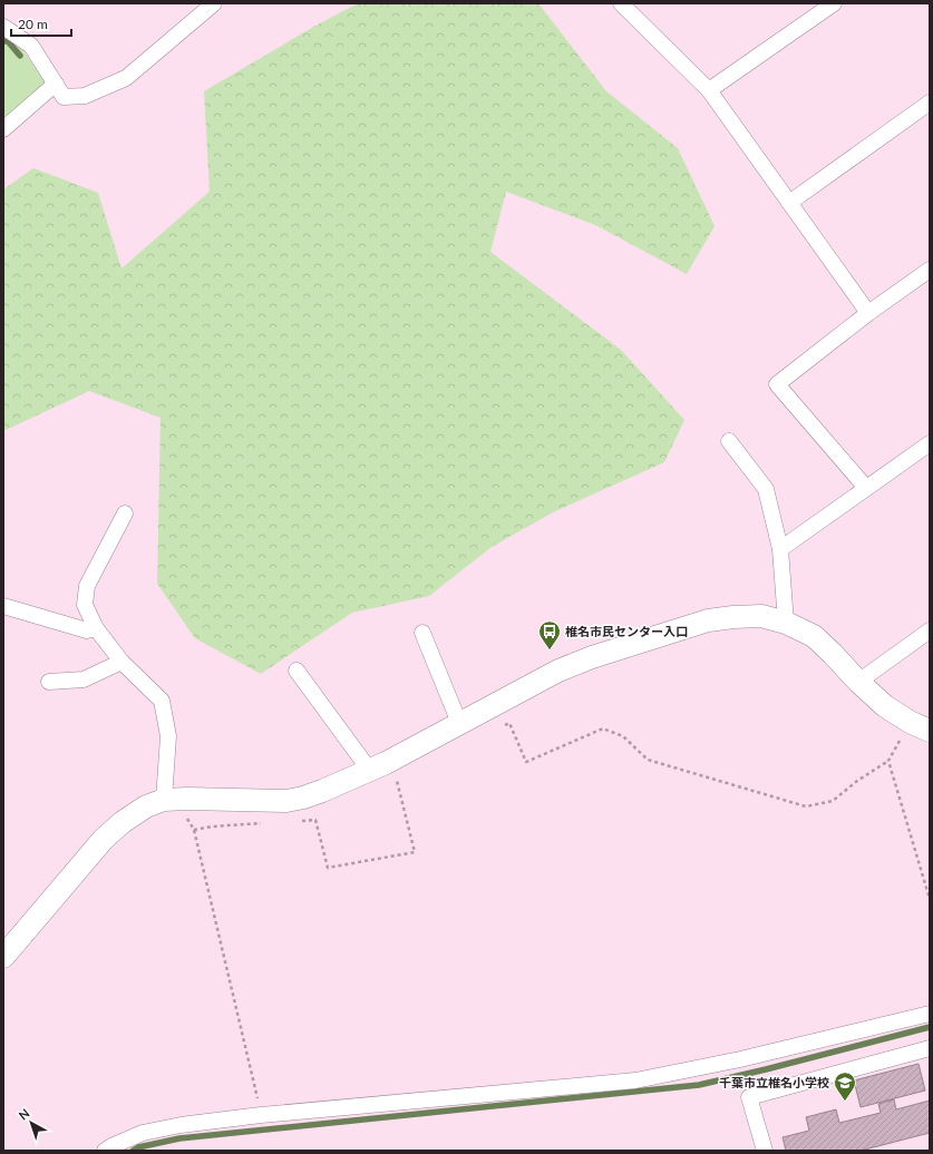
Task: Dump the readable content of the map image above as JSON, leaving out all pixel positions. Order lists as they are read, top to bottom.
{
  "places": {
    "bus stop": ["椎名市民センター入口"],
    "school or university": ["千葉市立椎名小学校"]
  },
  "scale_bar": "20 m",
  "north": "top left"
}
